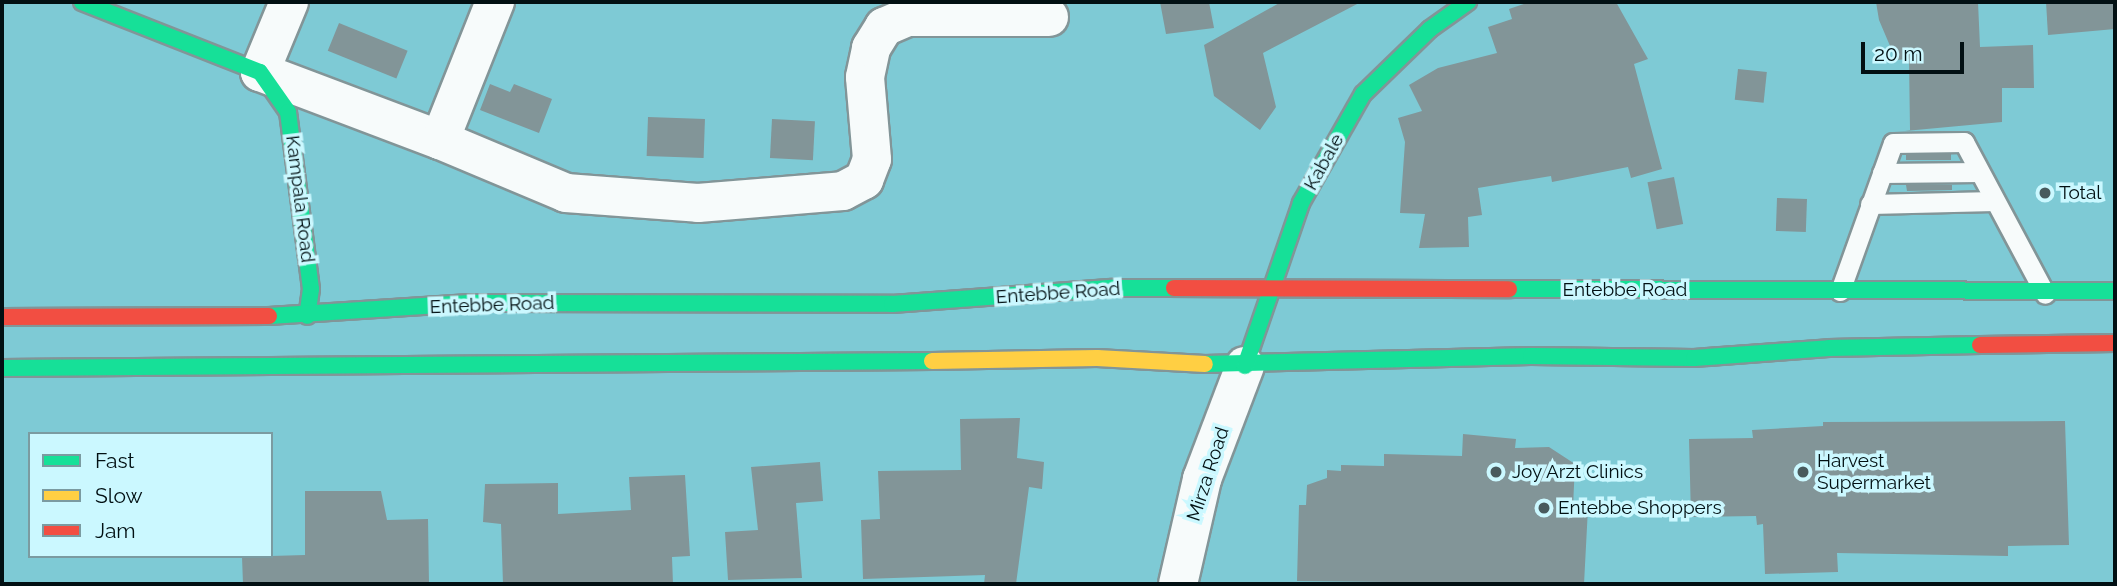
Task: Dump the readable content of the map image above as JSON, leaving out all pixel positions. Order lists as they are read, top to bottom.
{
  "streets": {
    "main road": ["Kabale", "Kampala Road", "Entebbe Road"],
    "street": ["Mirza Road"]
  },
  "crossings": [
    ["Kabale", "Entebbe Road"],
    ["Kabale", "Mirza Road"],
    ["Kampala Road", "Entebbe Road"]
  ],
  "places": [
    "Total",
    "Joy Arzt Clinics",
    "Harvest Supermarket",
    "Entebbe Shoppers"
  ],
  "legend": ["Fast", "Slow", "Jam"],
  "scale_bar": "20 m"
}
